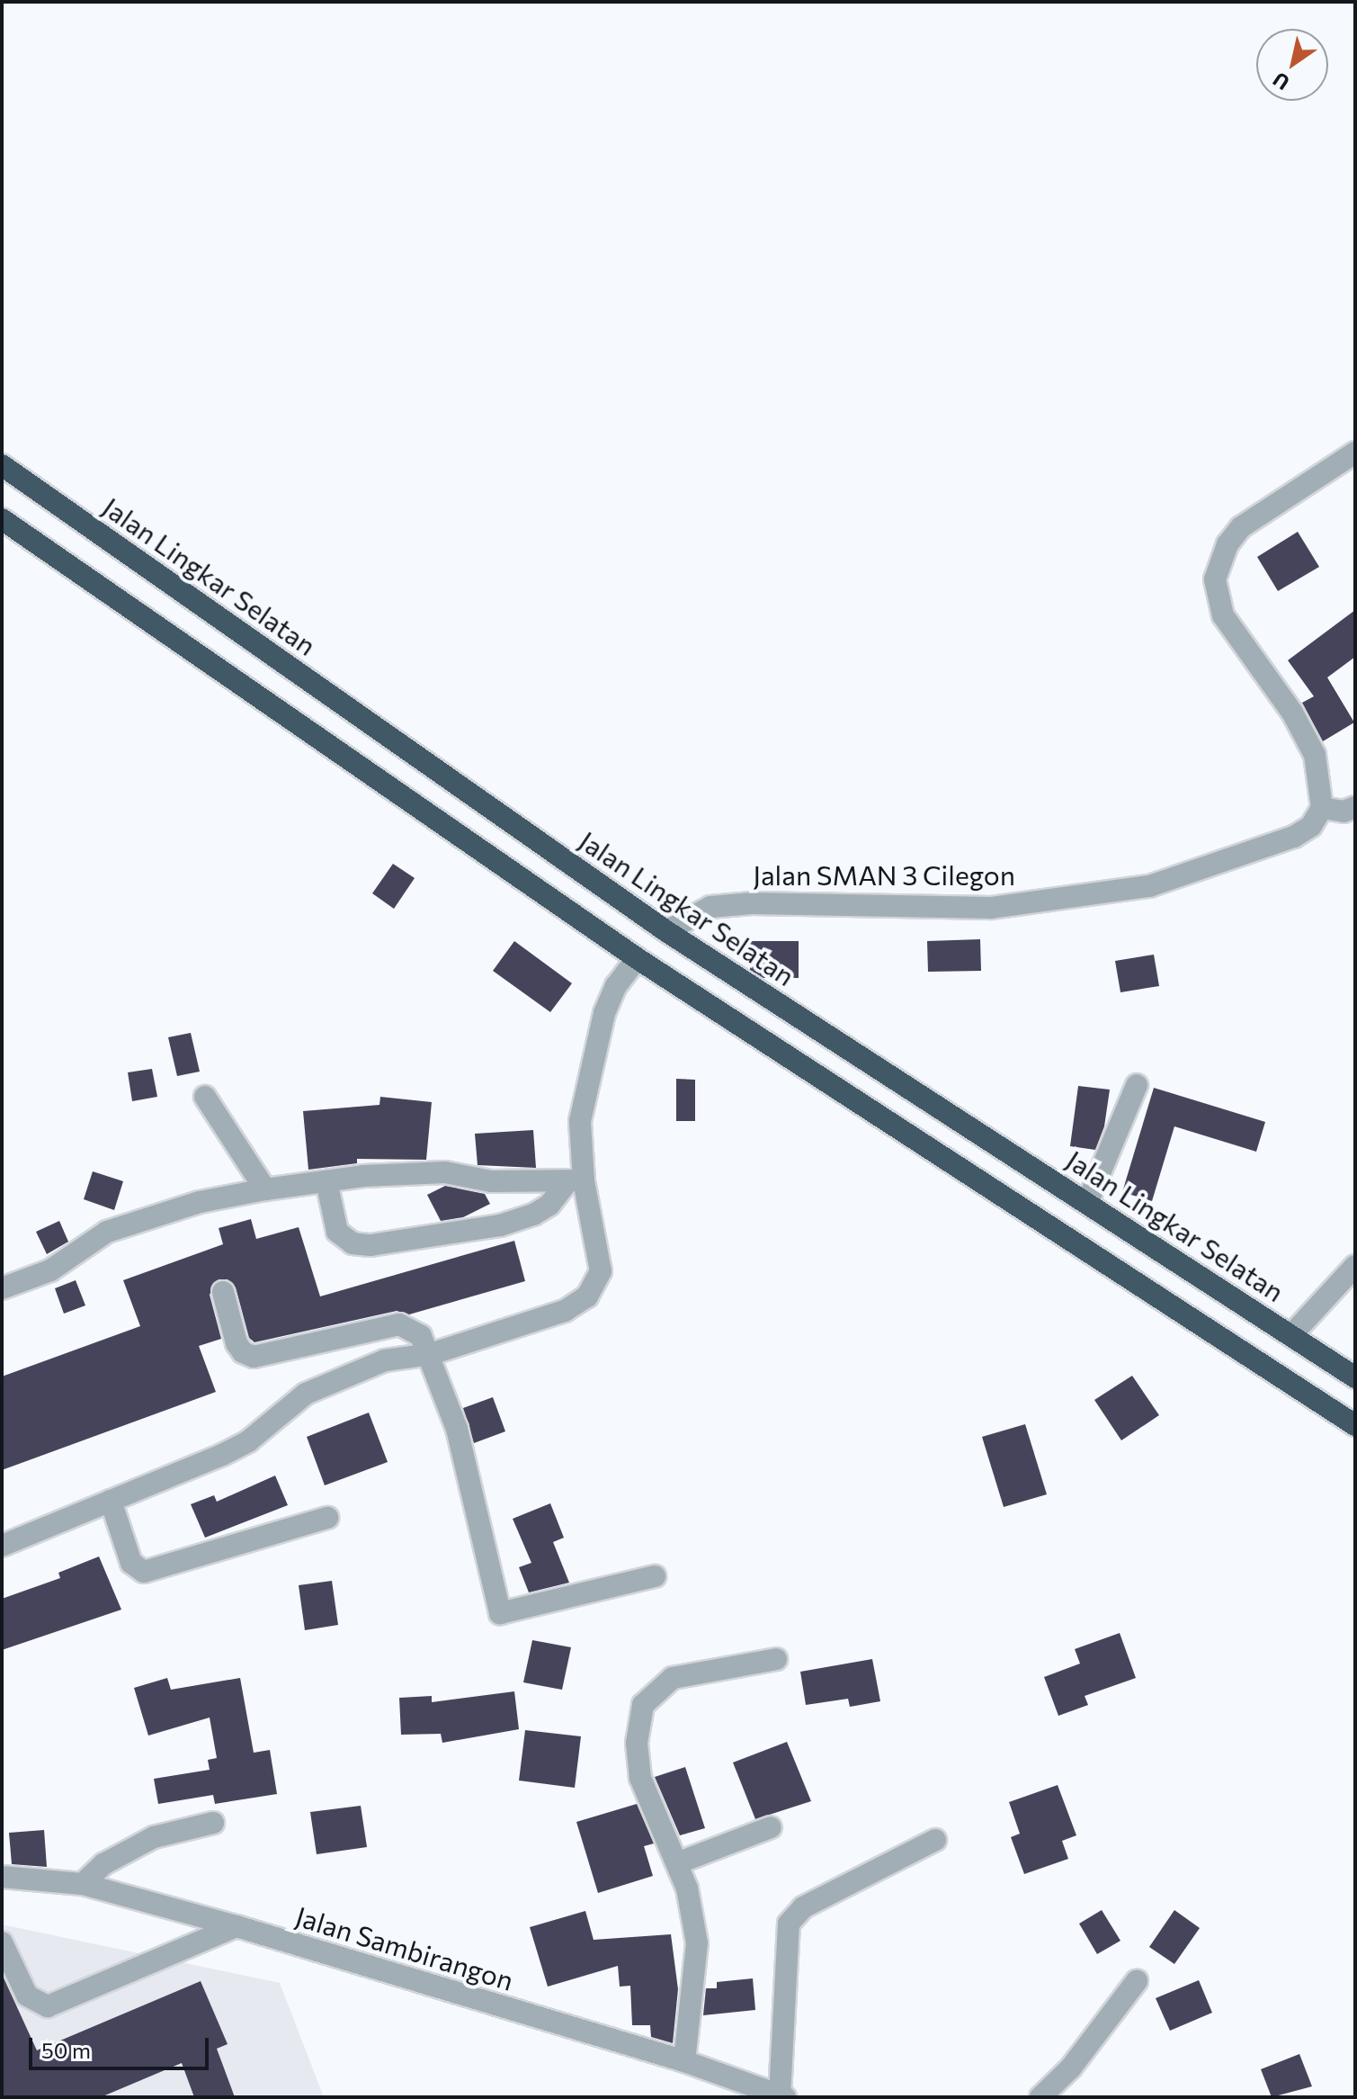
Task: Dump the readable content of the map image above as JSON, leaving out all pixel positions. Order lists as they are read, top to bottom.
{
  "streets": {
    "highway": ["Jalan Lingkar Selatan"],
    "street": ["Jalan SMAN 3 Cilegon", "Jalan Sambirangon"]
  },
  "crossings": [
    ["Jalan Lingkar Selatan", "Jalan SMAN 3 Cilegon"]
  ],
  "scale_bar": "50 m",
  "north": "bottom left"
}
